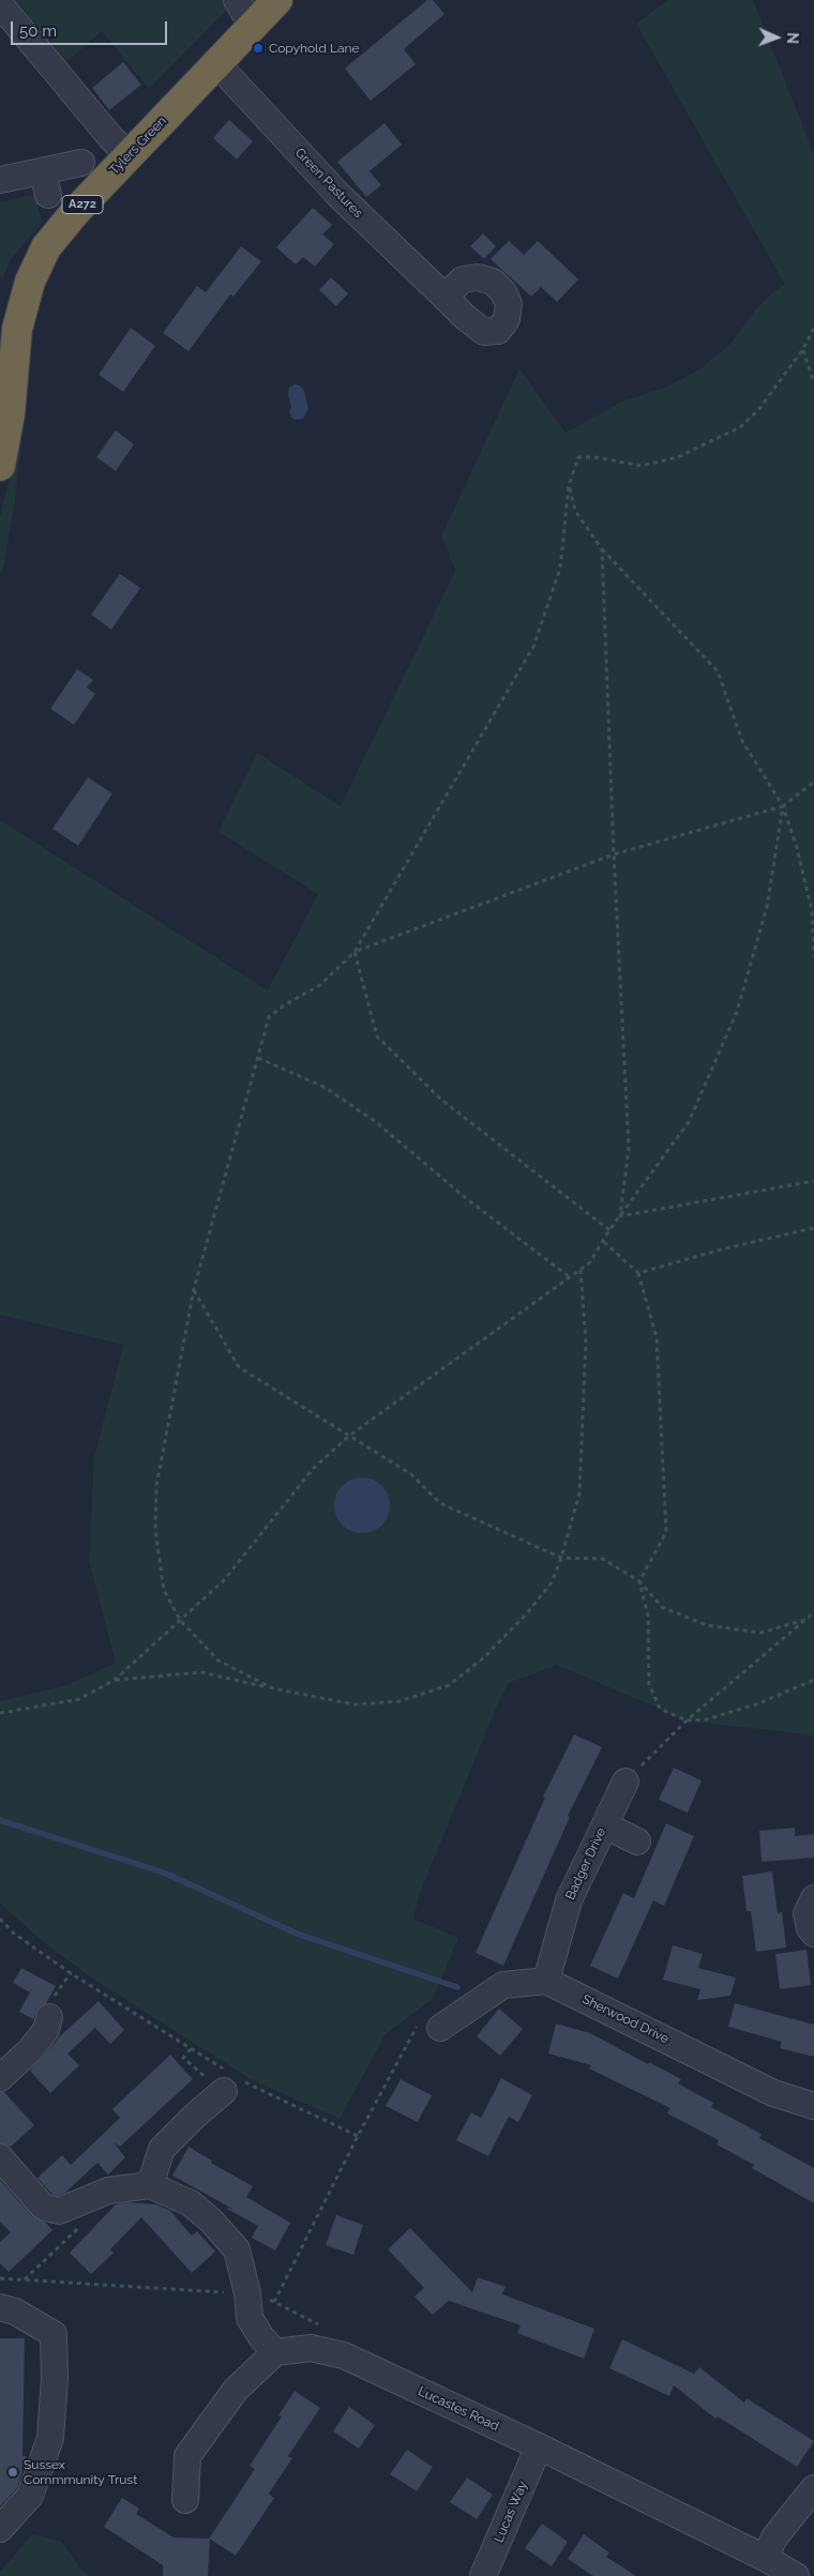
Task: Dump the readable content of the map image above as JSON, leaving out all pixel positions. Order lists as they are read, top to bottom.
{
  "streets": {
    "highway": ["Tylers Green", "A272"],
    "street": [
      "Green Pastures",
      "Badger Drive",
      "Sherwood Drive",
      "Lucastes Road",
      "Lucas Way"
    ]
  },
  "crossings": [
    ["Tylers Green", "Green Pastures"],
    ["Badger Drive", "Sherwood Drive"],
    ["Lucastes Road", "Lucas Way"]
  ],
  "places": ["Copyhold Lane", "Sussex Commmunity Trust"],
  "scale_bar": "50 m",
  "north": "right"
}
